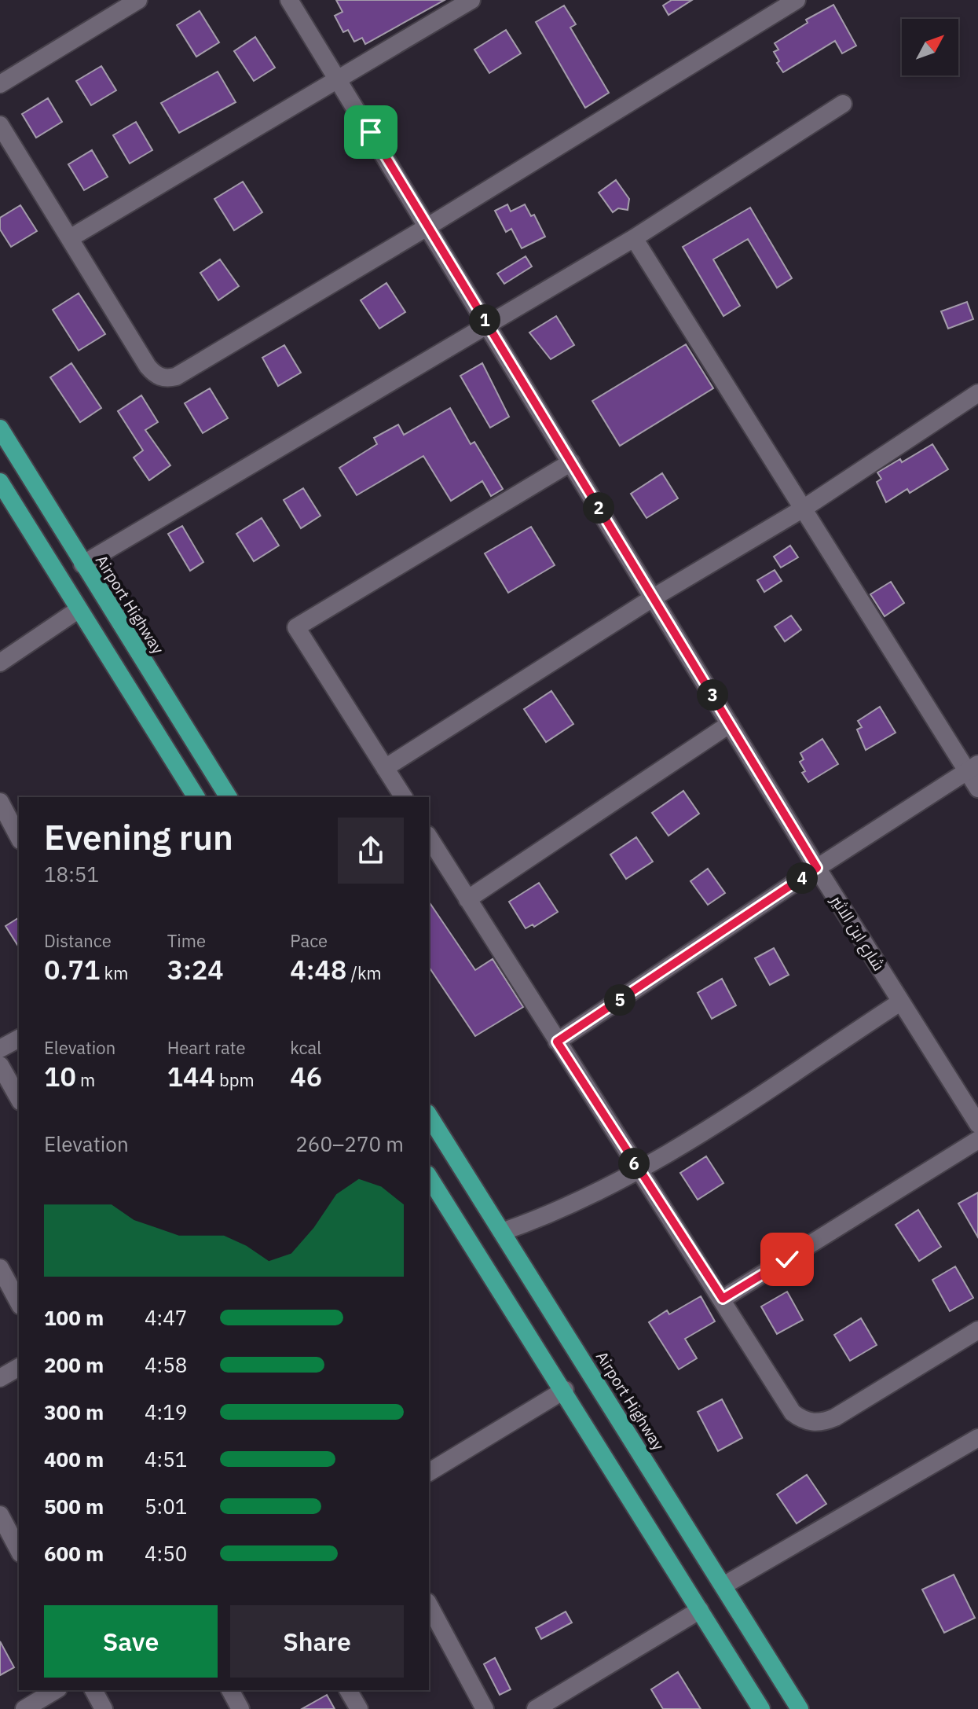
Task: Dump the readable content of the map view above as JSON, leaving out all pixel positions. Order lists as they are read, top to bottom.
{
  "streets": {
    "highway": ["Airport Highway"],
    "street": ["شارع ابن الاثير"]
  },
  "north": "top right",
  "page": {
    "pins": [
      "1",
      "2",
      "3",
      "4",
      "5",
      "6"
    ],
    "heading": ["Evening run", "18:51"],
    "stats": [
      ["Distance", "0.71 km"],
      ["Time", "3:24"],
      ["Pace", "4:48 /km"],
      ["Elevation", "10 m"],
      ["Heart rate", "144 bpm"],
      ["kcal", "46"]
    ],
    "chart": ["Elevation", "260–270 m"],
    "list": [
      {
        "name": "100 m",
        "note": "4:47"
      },
      {
        "name": "200 m",
        "note": "4:58"
      },
      {
        "name": "300 m",
        "note": "4:19"
      },
      {
        "name": "400 m",
        "note": "4:51"
      },
      {
        "name": "500 m",
        "note": "5:01"
      },
      {
        "name": "600 m",
        "note": "4:50"
      }
    ],
    "buttons": ["Save", "Share"]
  }
}
